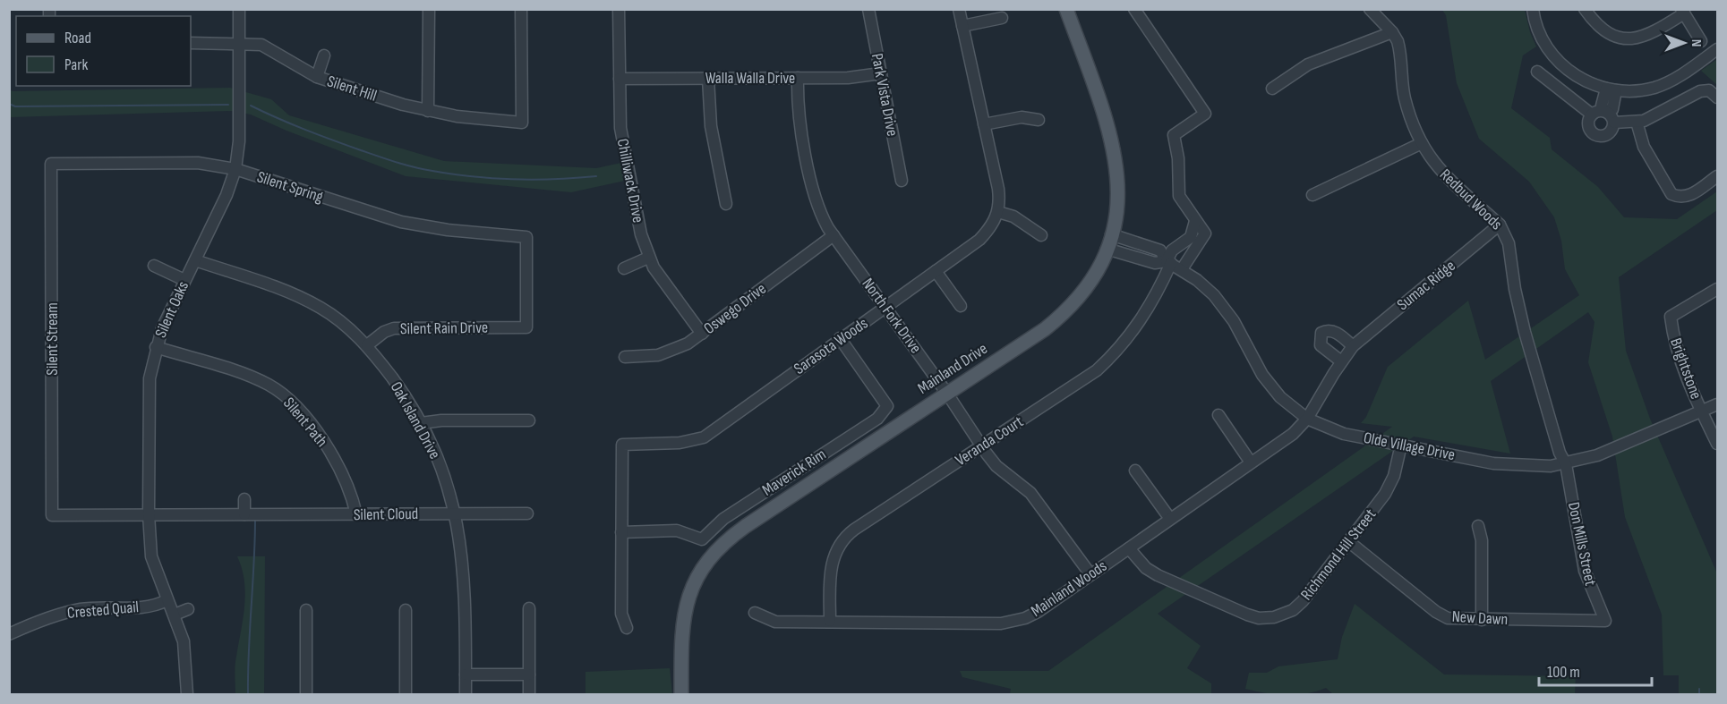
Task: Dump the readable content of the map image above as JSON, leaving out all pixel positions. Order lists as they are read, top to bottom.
{
  "streets": {
    "main road": ["Mainland Drive"],
    "street": [
      "Walla Walla Drive",
      "Silent Hill",
      "Park Vista Drive",
      "Chilliwack Drive",
      "Silent Spring",
      "Redbud Woods",
      "Sumac Ridge",
      "Oswego Drive",
      "Silent Oaks",
      "North Fork Drive",
      "Silent Rain Drive",
      "Silent Stream",
      "Sarasota Woods",
      "Brightstone",
      "Oak Island Drive",
      "Silent Path",
      "Veranda Court",
      "Olde Village Drive",
      "Maverick Rim",
      "Silent Cloud",
      "Don Mills Street",
      "Richmond Hill Street",
      "Mainland Woods",
      "Crested Quail",
      "New Dawn"
    ]
  },
  "crossings": [
    ["Walla Walla Drive", "Park Vista Drive"],
    ["Walla Walla Drive", "Chilliwack Drive"],
    ["Walla Walla Drive", "North Fork Drive"],
    ["Silent Hill", "Silent Oaks"],
    ["Chilliwack Drive", "Oswego Drive"],
    ["Silent Spring", "Silent Oaks"],
    ["Silent Spring", "Silent Rain Drive"],
    ["Silent Spring", "Silent Stream"],
    ["Redbud Woods", "Sumac Ridge"],
    ["Redbud Woods", "Olde Village Drive"],
    ["Redbud Woods", "Don Mills Street"],
    ["Sumac Ridge", "Olde Village Drive"],
    ["Sumac Ridge", "Mainland Woods"],
    ["Oswego Drive", "North Fork Drive"],
    ["Silent Oaks", "Oak Island Drive"],
    ["Silent Oaks", "Silent Path"],
    ["Silent Oaks", "Silent Cloud"],
    ["Silent Oaks", "Crested Quail"],
    ["North Fork Drive", "Sarasota Woods"],
    ["North Fork Drive", "Mainland Drive"],
    ["North Fork Drive", "Veranda Court"],
    ["North Fork Drive", "Mainland Woods"],
    ["Silent Rain Drive", "Oak Island Drive"],
    ["Silent Stream", "Silent Cloud"],
    ["Sarasota Woods", "Maverick Rim"],
    ["Mainland Drive", "Olde Village Drive"],
    ["Brightstone", "Olde Village Drive"],
    ["Oak Island Drive", "Silent Cloud"],
    ["Silent Path", "Silent Cloud"],
    ["Veranda Court", "Olde Village Drive"],
    ["Veranda Court", "Mainland Woods"],
    ["Olde Village Drive", "Don Mills Street"],
    ["Olde Village Drive", "Richmond Hill Street"],
    ["Olde Village Drive", "Mainland Woods"],
    ["Don Mills Street", "New Dawn"],
    ["Richmond Hill Street", "Mainland Woods"],
    ["Richmond Hill Street", "New Dawn"]
  ],
  "legend": ["Road", "Park"],
  "scale_bar": "100 m",
  "north": "right"
}
